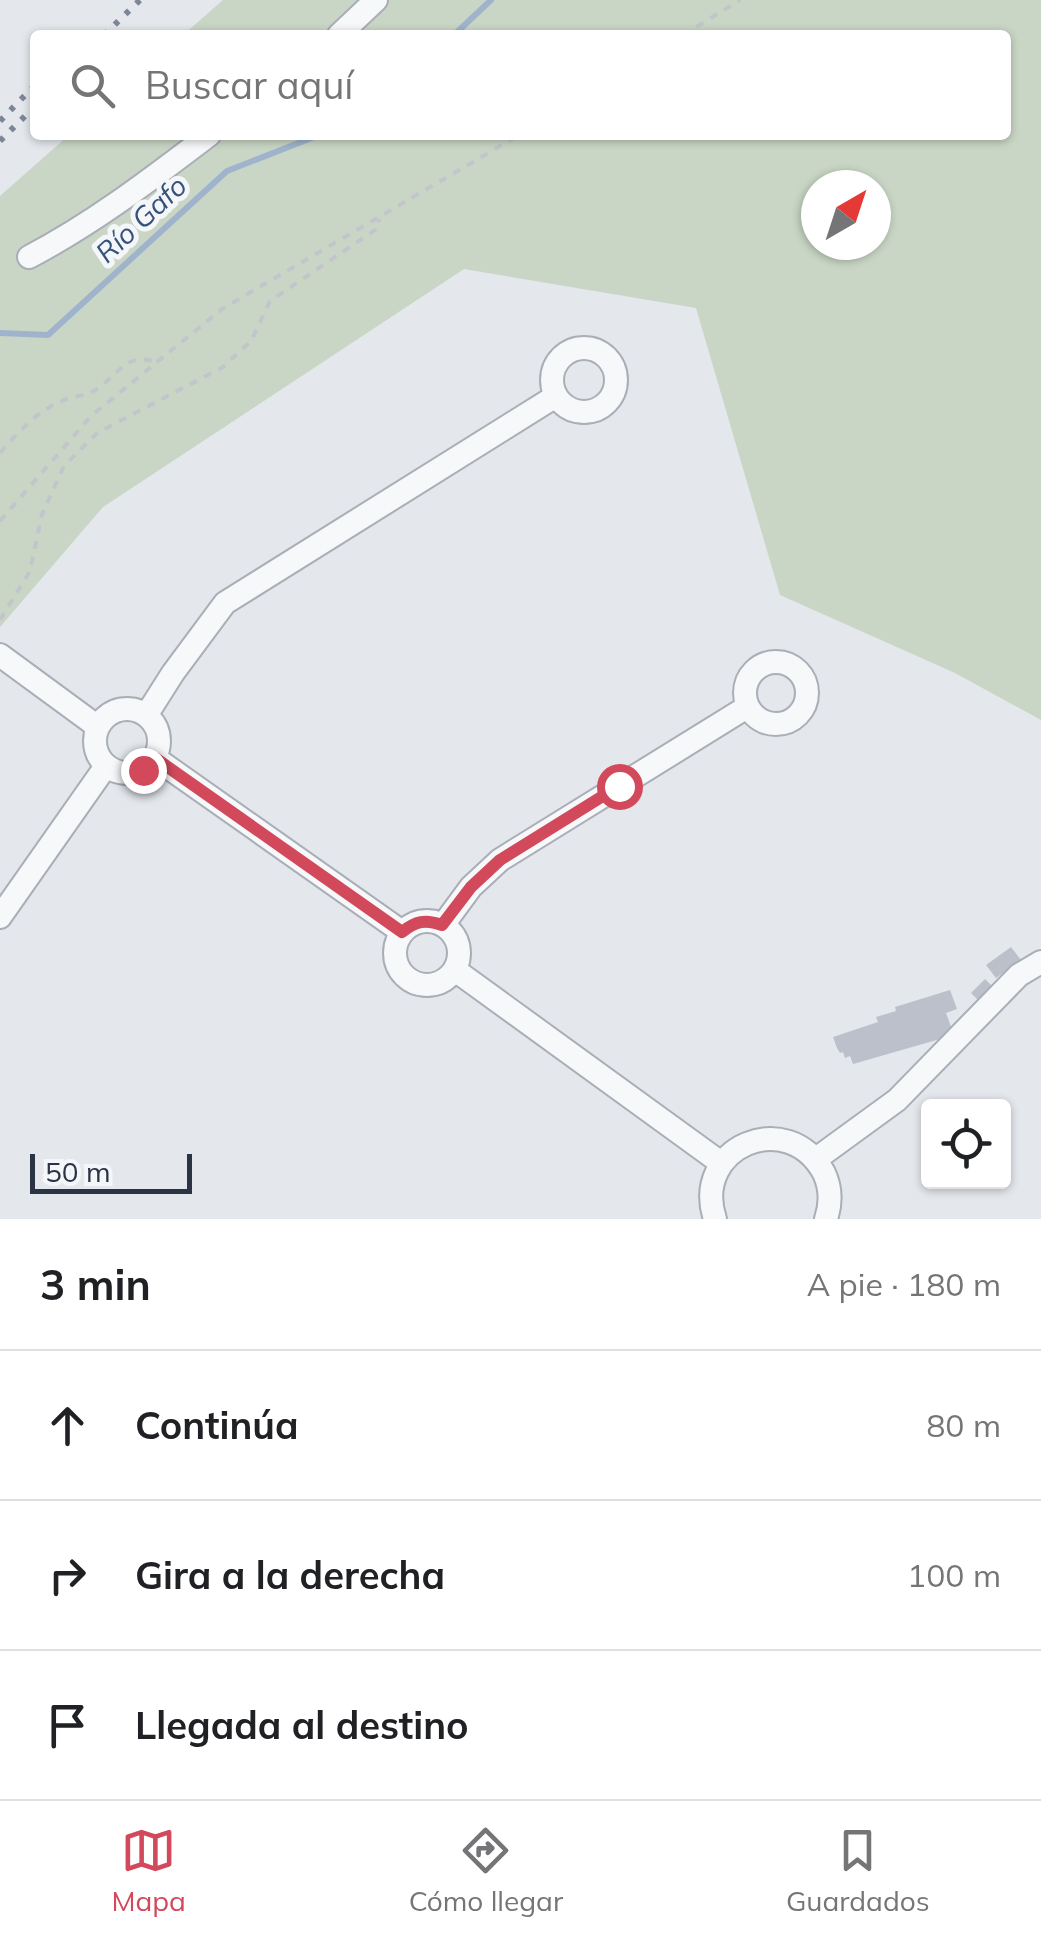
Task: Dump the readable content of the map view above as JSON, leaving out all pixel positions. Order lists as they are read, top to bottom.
{
  "water": ["Río Gafo"],
  "scale_bar": "50 m",
  "north": "top right",
  "page": {
    "search": "Buscar aquí",
    "scale": "50 m",
    "heading": ["3 min", "A pie · 180 m"],
    "list": [
      ["Continúa", "80 m"],
      ["Gira a la derecha", "100 m"],
      "Llegada al destino"
    ],
    "nav": ["Mapa", "Cómo llegar", "Guardados"]
  }
}
